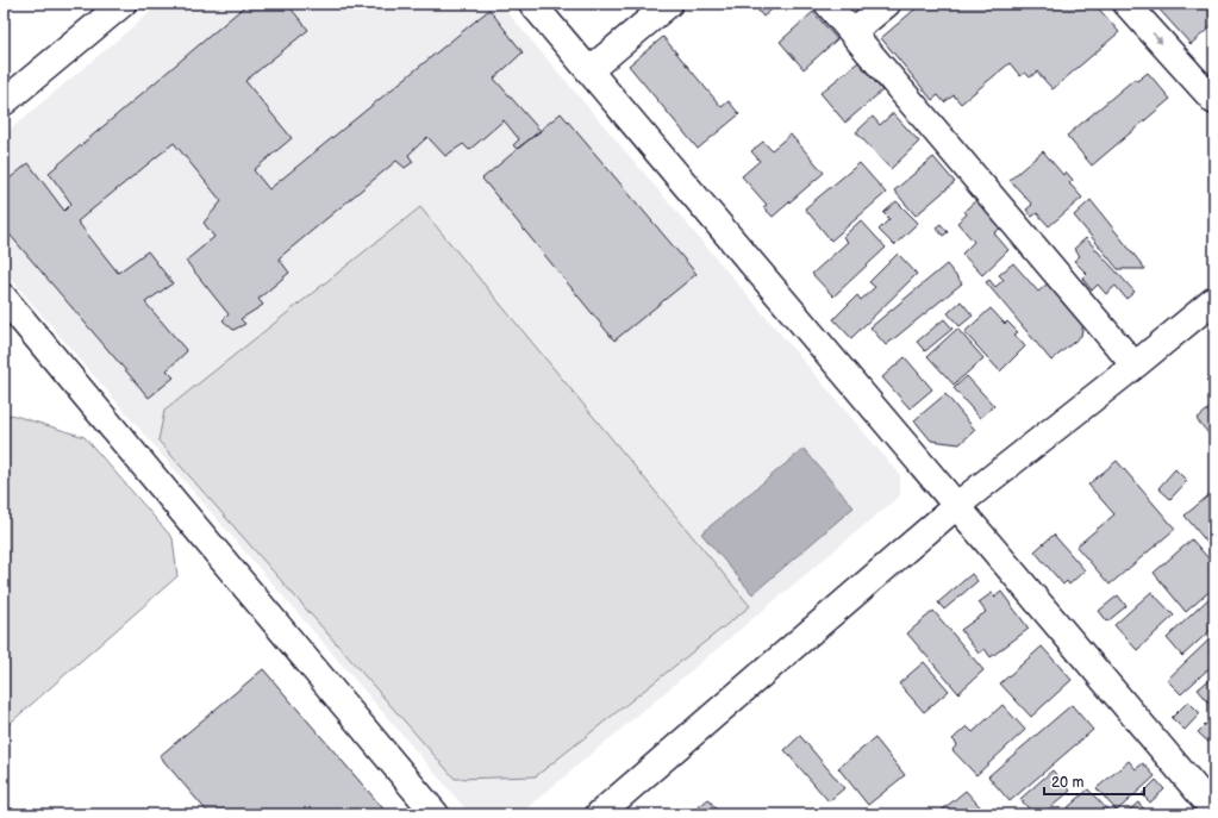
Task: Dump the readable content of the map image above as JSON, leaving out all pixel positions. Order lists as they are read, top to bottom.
{
  "scale_bar": "20 m"
}
